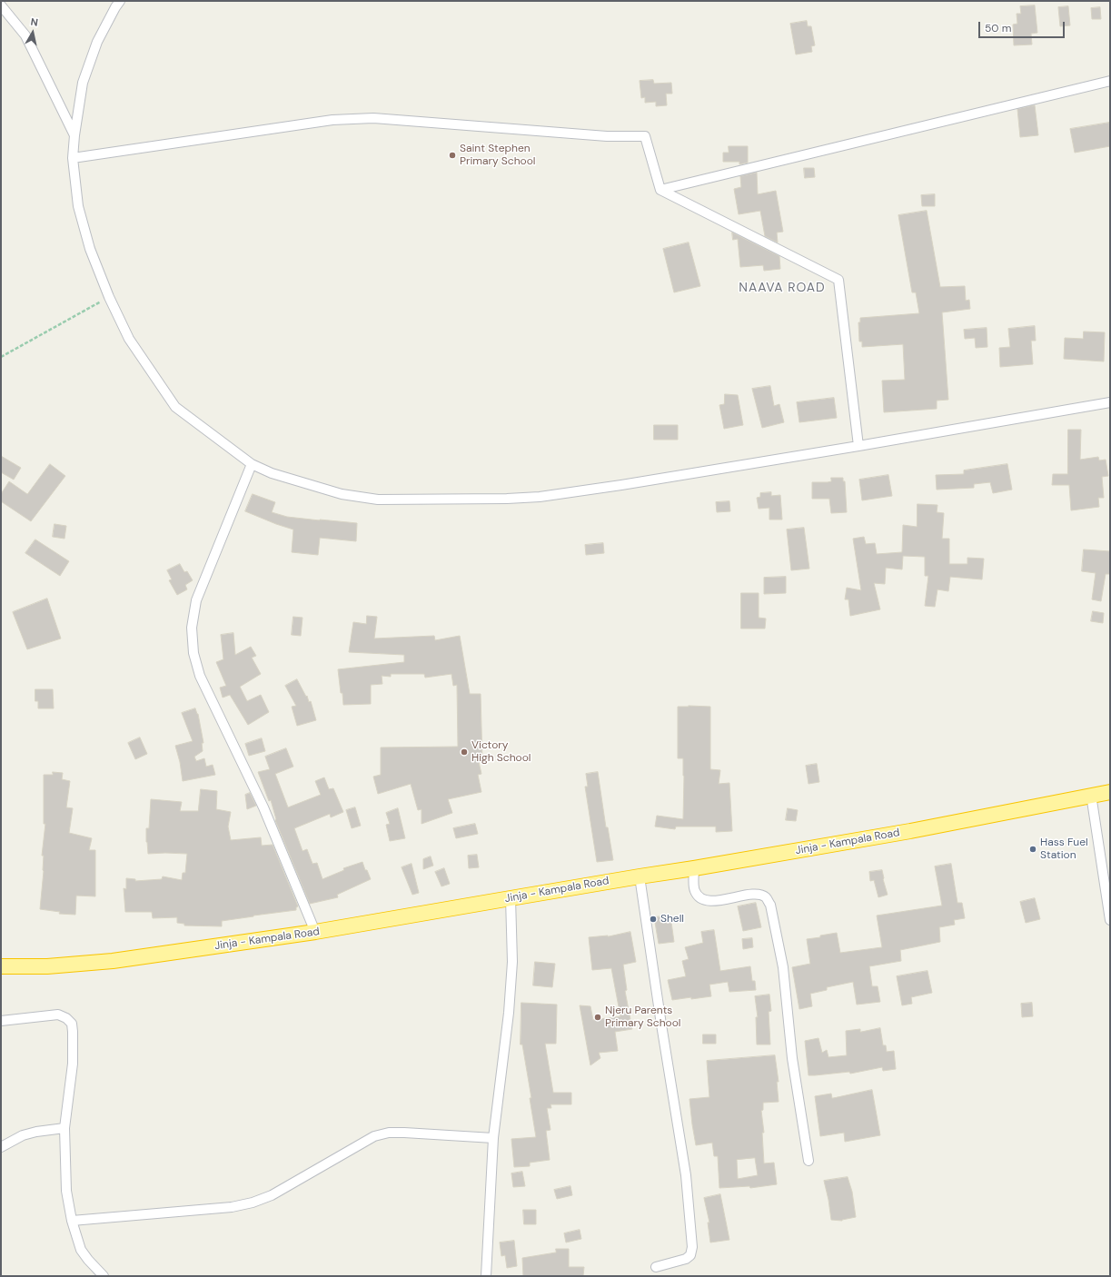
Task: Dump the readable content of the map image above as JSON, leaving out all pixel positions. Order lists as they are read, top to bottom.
{
  "streets": {
    "highway": ["Jinja - Kampala Road"]
  },
  "districts": ["NAAVA ROAD"],
  "places": [
    "Saint Stephen Primary School",
    "Victory High School",
    "Hass Fuel Station",
    "Shell",
    "Njeru Parents Primary School"
  ],
  "scale_bar": "50 m",
  "north": "top"
}
